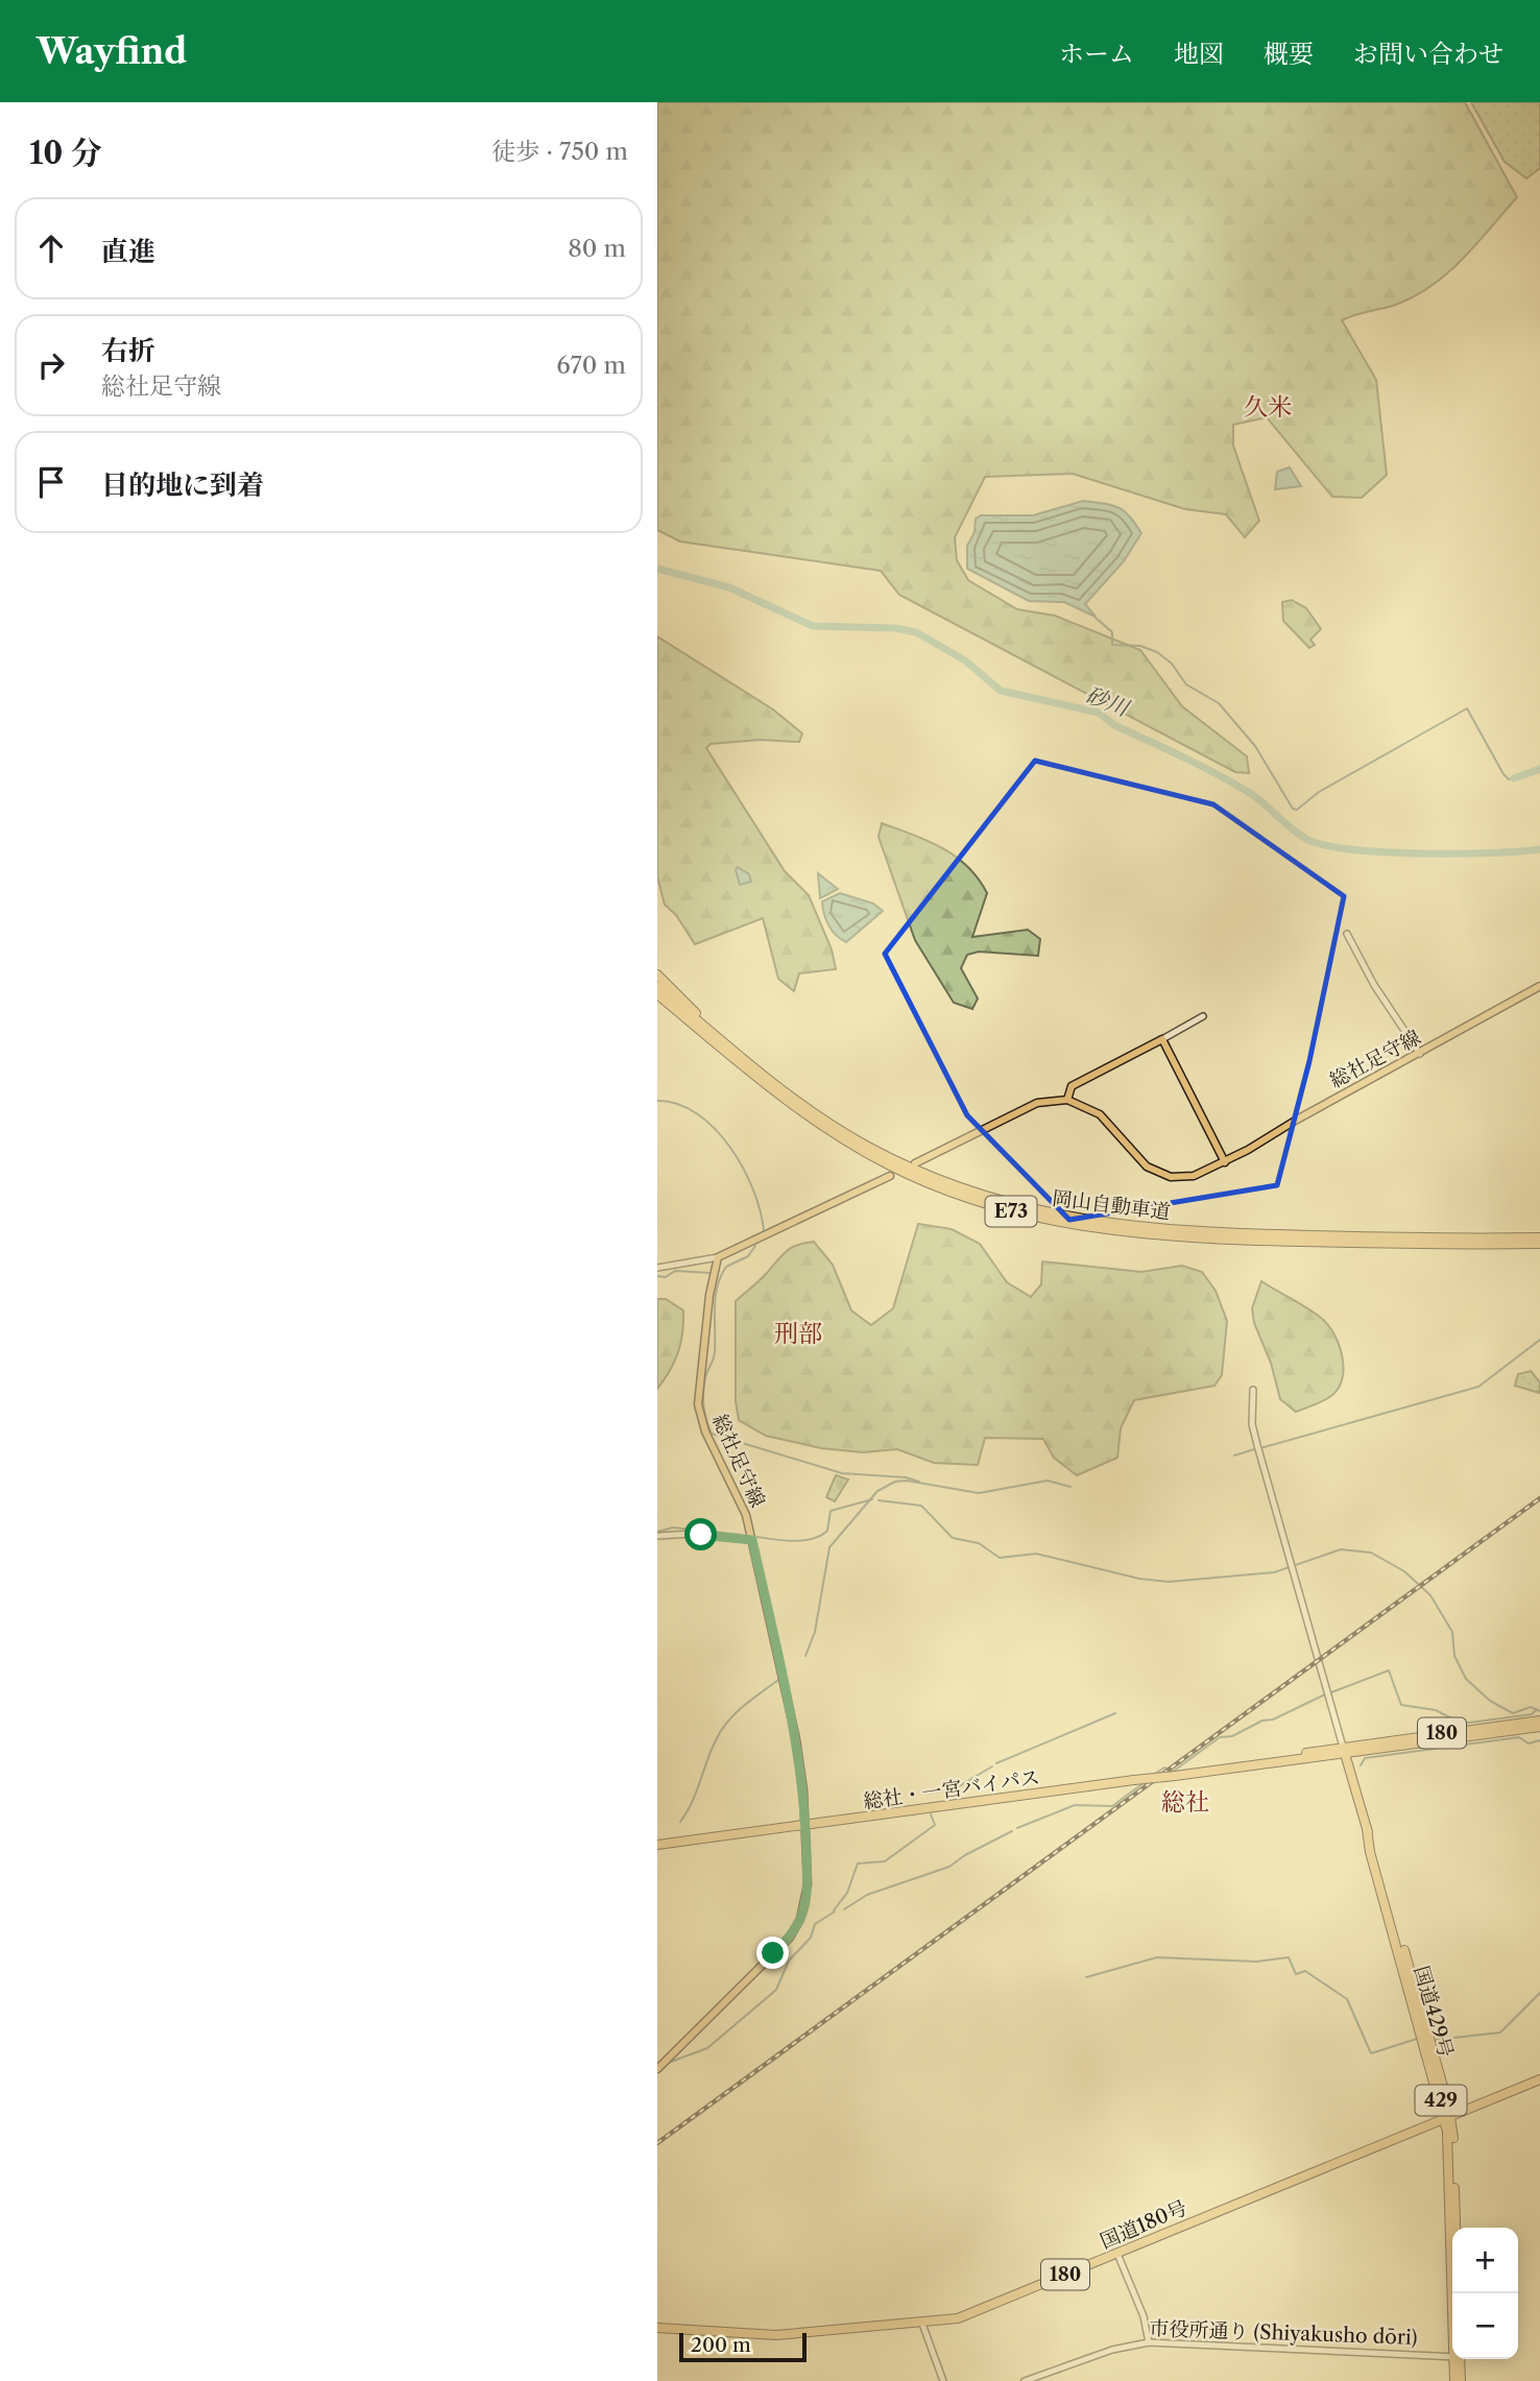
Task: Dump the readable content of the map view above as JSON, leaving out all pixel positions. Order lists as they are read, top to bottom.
{
  "streets": {
    "highway": [
      "岡山自動車道",
      "E73",
      "180",
      "総社・一宮バイパス",
      "国道429号",
      "429",
      "国道180号"
    ],
    "main road": ["総社足守線"],
    "street": ["市役所通り (Shiyakusho dōri)"]
  },
  "crossings": [
    ["総社足守線", "総社・一宮バイパス"],
    ["総社・一宮バイパス", "国道429号"],
    ["国道429号", "国道180号"]
  ],
  "districts": ["久米", "刑部", "総社"],
  "water": ["砂川"],
  "scale_bar": "200 m",
  "page": {
    "header": "Wayfind",
    "nav": [
      "ホーム",
      "地図",
      "概要",
      "お問い合わせ"
    ],
    "heading": ["10 分", "徒歩 · 750 m"],
    "list": [
      ["直進", "80 m"],
      ["右折", "総社足守線", "670 m"],
      "目的地に到着"
    ],
    "map_buttons": ["+", "−"],
    "scale": "200 m"
  }
}
